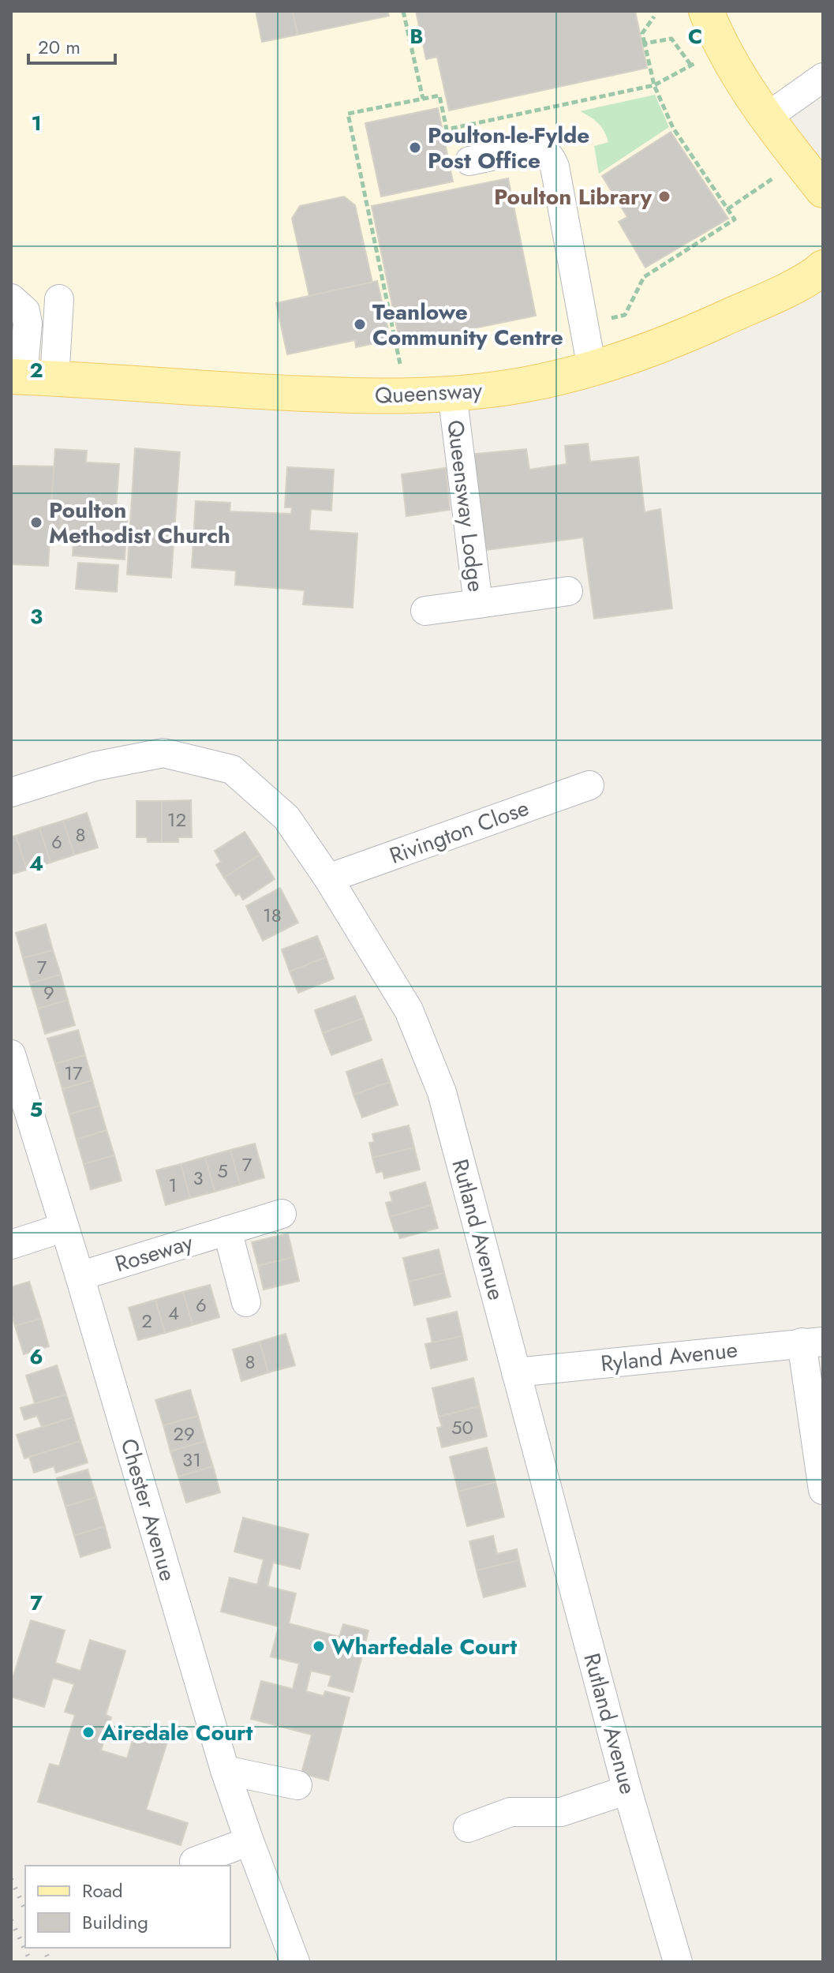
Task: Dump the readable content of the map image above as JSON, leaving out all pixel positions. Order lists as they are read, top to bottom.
{
  "streets": {
    "main road": ["Queensway"],
    "street": [
      "Queensway Lodge",
      "Rivington Close",
      "Rutland Avenue",
      "Roseway",
      "Ryland Avenue",
      "Chester Avenue"
    ]
  },
  "crossings": [
    ["Queensway", "Queensway Lodge"],
    ["Rivington Close", "Rutland Avenue"],
    ["Rutland Avenue", "Ryland Avenue"],
    ["Roseway", "Chester Avenue"]
  ],
  "places": [
    "Poulton-le-Fylde Post Office",
    "Poulton Library",
    "Teanlowe Community Centre",
    "Poulton Methodist Church",
    "Wharfedale Court",
    "Airedale Court"
  ],
  "house_numbers": [
    "12",
    "8",
    "6",
    "18",
    "7",
    "9",
    "17",
    "7",
    "5",
    "3",
    "1",
    "6",
    "4",
    "2",
    "8",
    "50",
    "29",
    "31"
  ],
  "legend": ["Road", "Building"],
  "scale_bar": "20 m",
  "grid": {
    "columns": ["B", "C"],
    "rows": [
      "1",
      "2",
      "3",
      "4",
      "5",
      "6",
      "7"
    ]
  }
}
